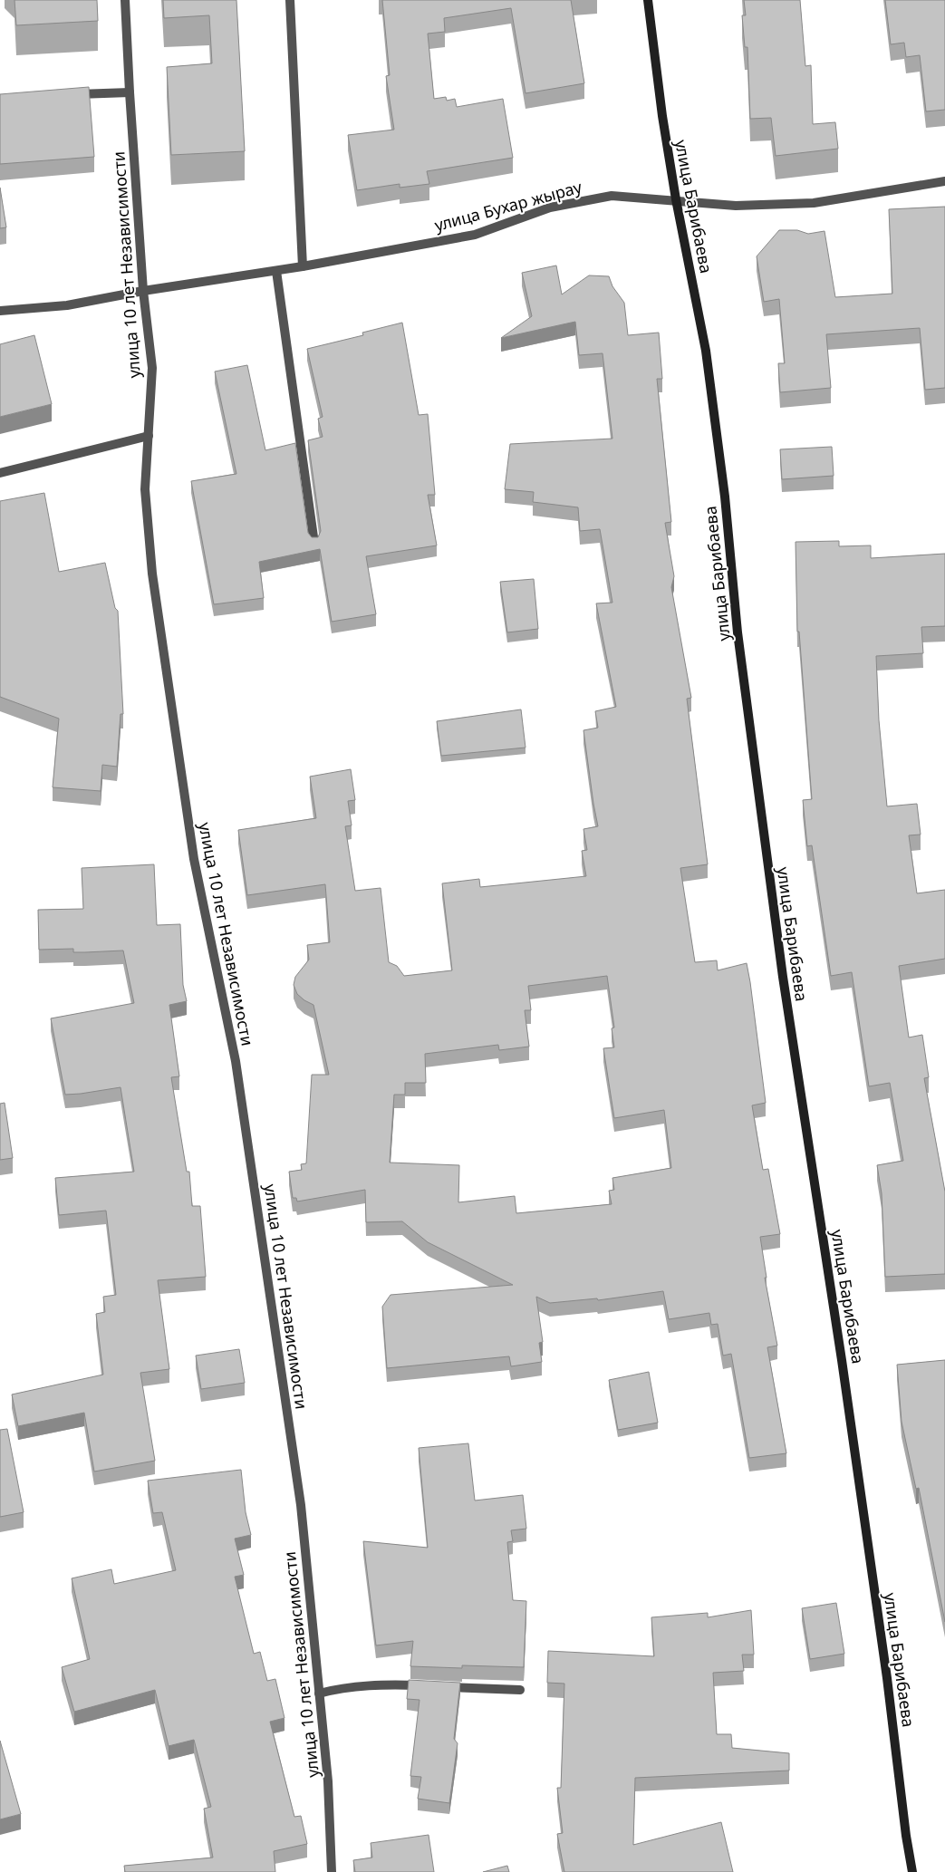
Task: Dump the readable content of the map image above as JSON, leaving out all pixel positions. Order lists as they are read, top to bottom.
{
  "streets": {
    "street": ["улица Бухар жырау", "улица Барибаева", "улица 10 лет Независимости"]
  },
  "crossings": [
    ["улица Бухар жырау", "улица Барибаева"],
    ["улица Бухар жырау", "улица 10 лет Независимости"]
  ]
}
